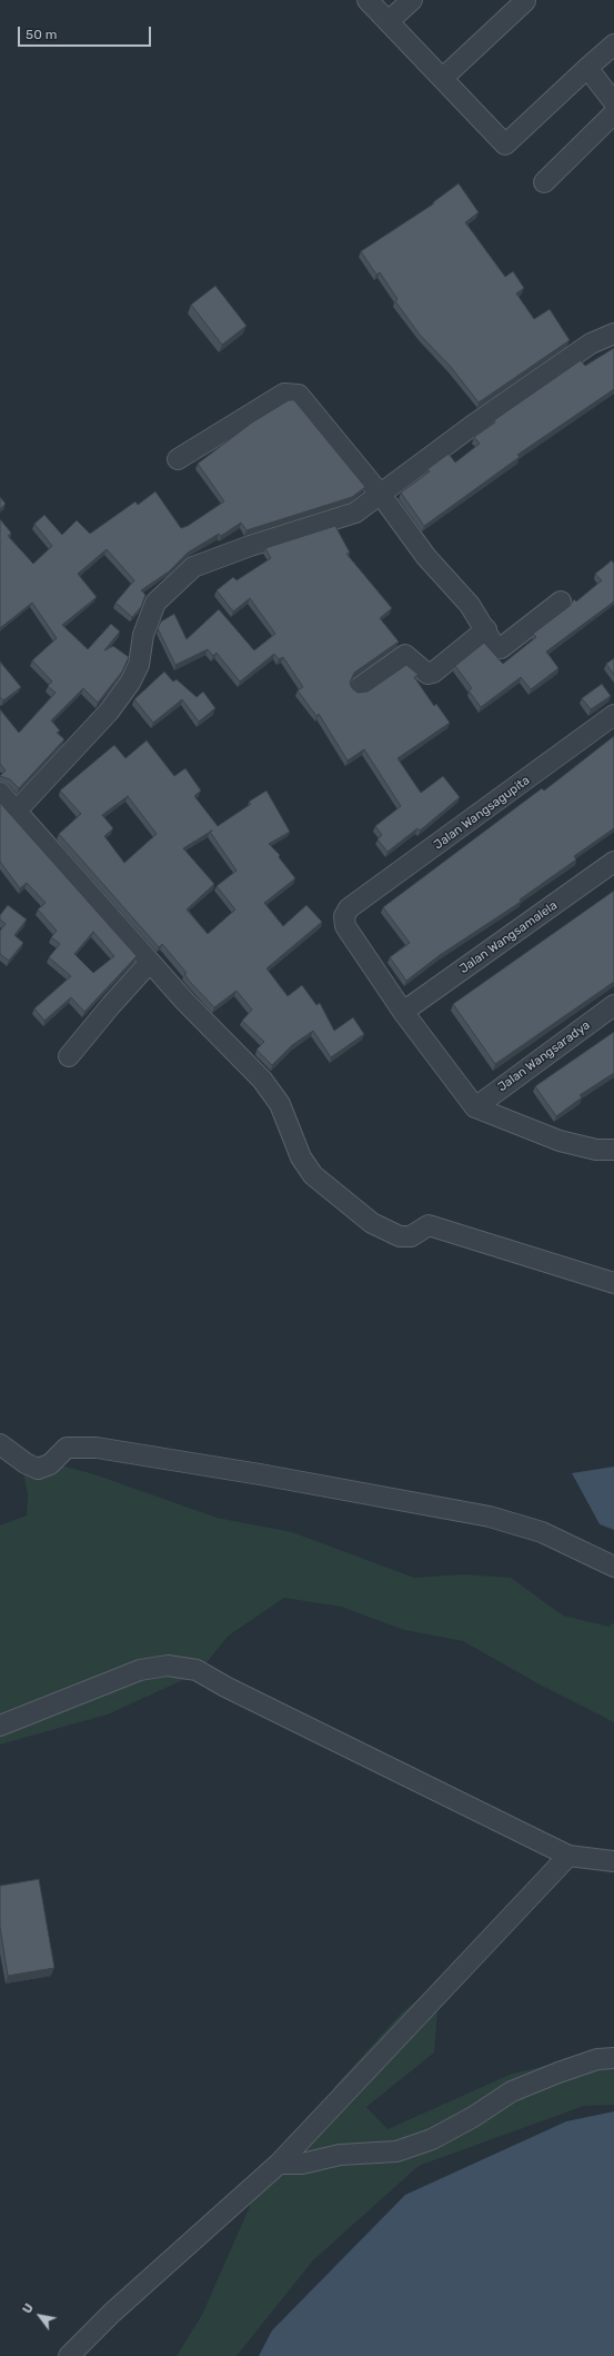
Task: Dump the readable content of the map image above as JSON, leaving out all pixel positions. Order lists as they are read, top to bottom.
{
  "streets": {
    "street": ["Jalan Wangsagupita", "Jalan Wangsamalela", "Jalan Wangsaradya"]
  },
  "crossings": [
    ["Jalan Wangsagupita", "Jalan Wangsamalela"]
  ],
  "scale_bar": "50 m",
  "north": "top left"
}
